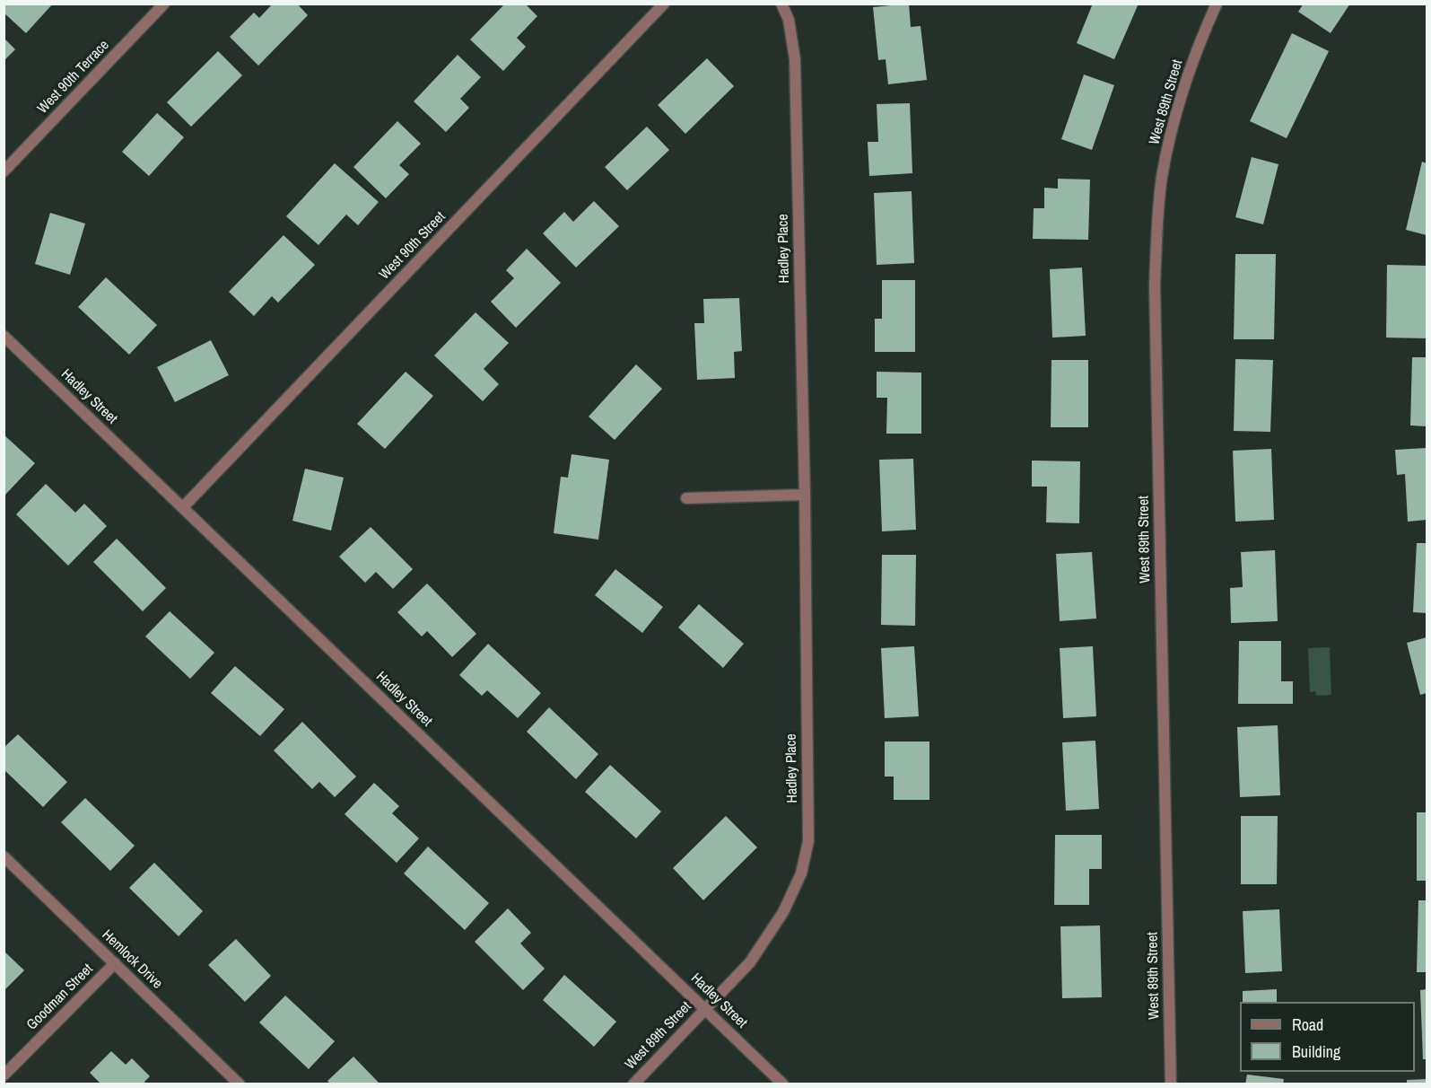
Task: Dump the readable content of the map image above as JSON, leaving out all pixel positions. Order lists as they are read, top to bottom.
{
  "streets": {
    "street": [
      "West 90th Terrace",
      "West 89th Street",
      "West 90th Street",
      "Hadley Place",
      "Hadley Street",
      "Hemlock Drive",
      "Goodman Street"
    ]
  },
  "crossings": [
    ["West 89th Street", "Hadley Place"],
    ["West 89th Street", "Hadley Street"],
    ["West 90th Street", "Hadley Street"],
    ["Hadley Place", "Hadley Street"],
    ["Hemlock Drive", "Goodman Street"]
  ],
  "legend": ["Road", "Building"]
}
